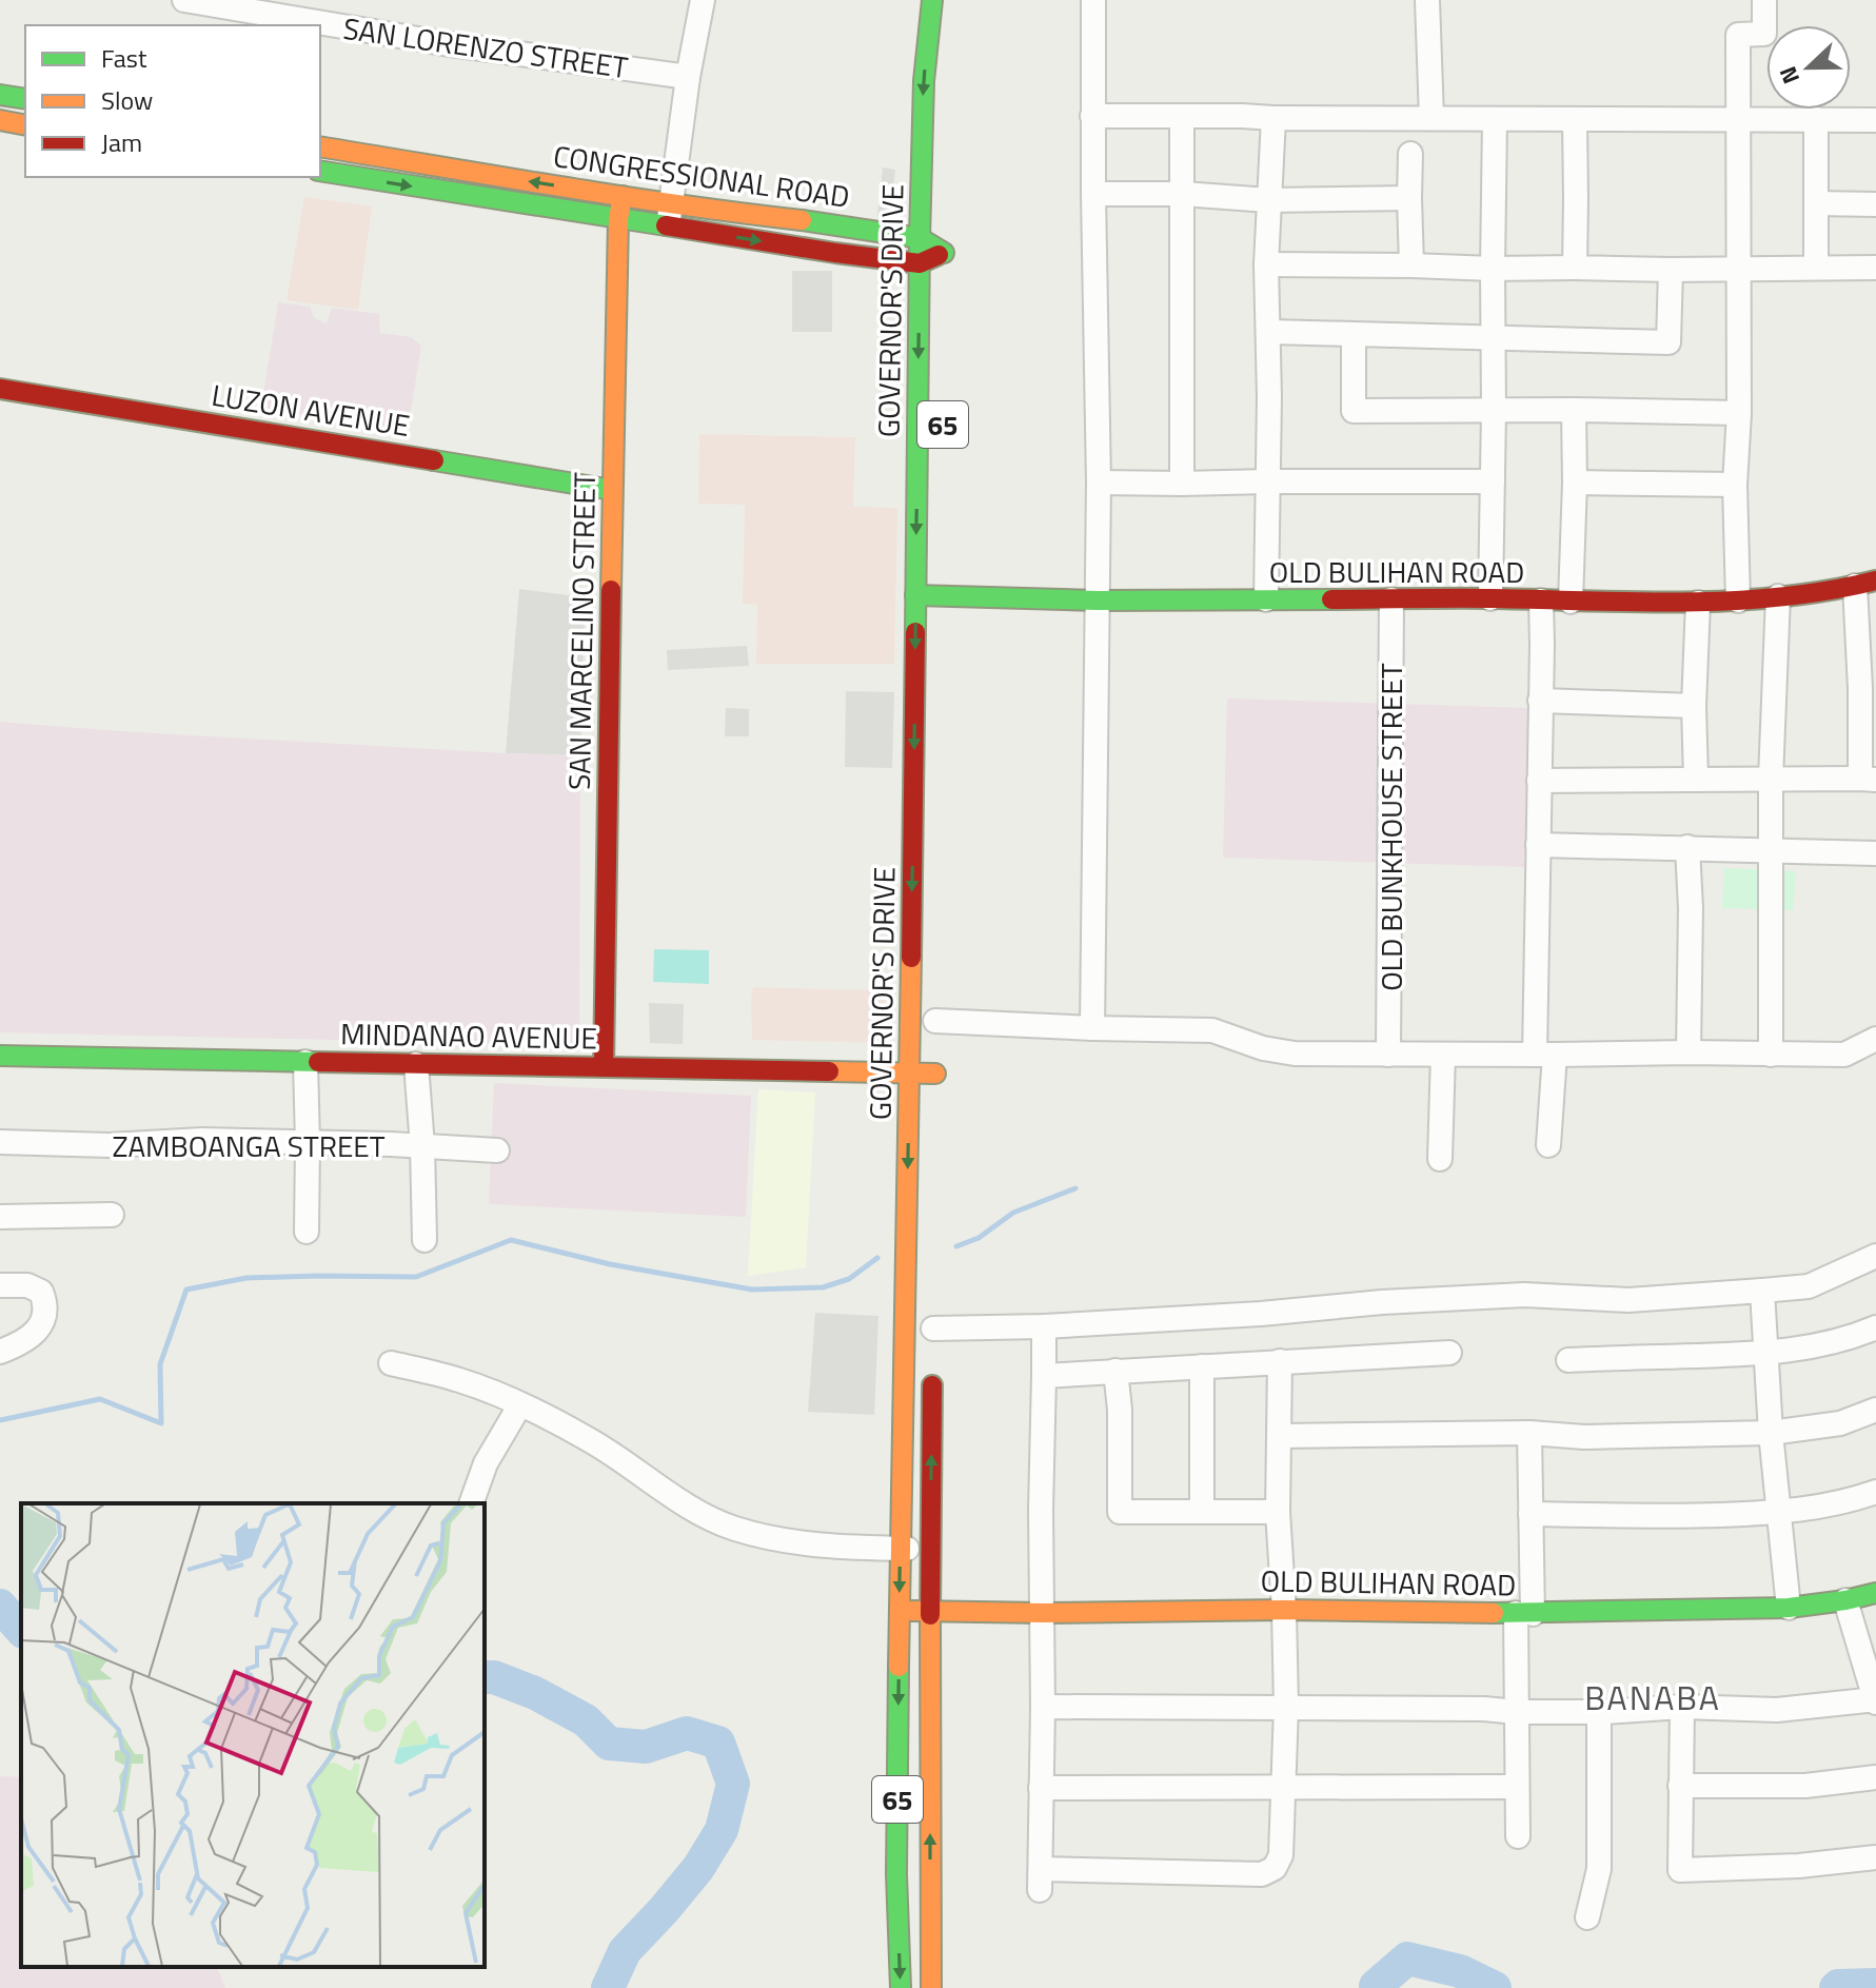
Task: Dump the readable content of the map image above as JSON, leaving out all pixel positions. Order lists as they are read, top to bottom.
{
  "streets": {
    "main road": [
      "CONGRESSIONAL ROAD",
      "GOVERNOR'S DRIVE",
      "LUZON AVENUE",
      "65",
      "OLD BULIHAN ROAD",
      "SAN MARCELINO STREET",
      "MINDANAO AVENUE"
    ],
    "street": ["SAN LORENZO STREET", "OLD BUNKHOUSE STREET", "ZAMBOANGA STREET"]
  },
  "crossings": [
    ["CONGRESSIONAL ROAD", "GOVERNOR'S DRIVE"],
    ["CONGRESSIONAL ROAD", "SAN MARCELINO STREET"],
    ["GOVERNOR'S DRIVE", "OLD BULIHAN ROAD"],
    ["GOVERNOR'S DRIVE", "MINDANAO AVENUE"],
    ["LUZON AVENUE", "SAN MARCELINO STREET"],
    ["65", "OLD BULIHAN ROAD"],
    ["OLD BULIHAN ROAD", "OLD BUNKHOUSE STREET"],
    ["SAN MARCELINO STREET", "MINDANAO AVENUE"]
  ],
  "districts": ["BANABA"],
  "legend": ["Fast", "Slow", "Jam"],
  "north": "left"
}
